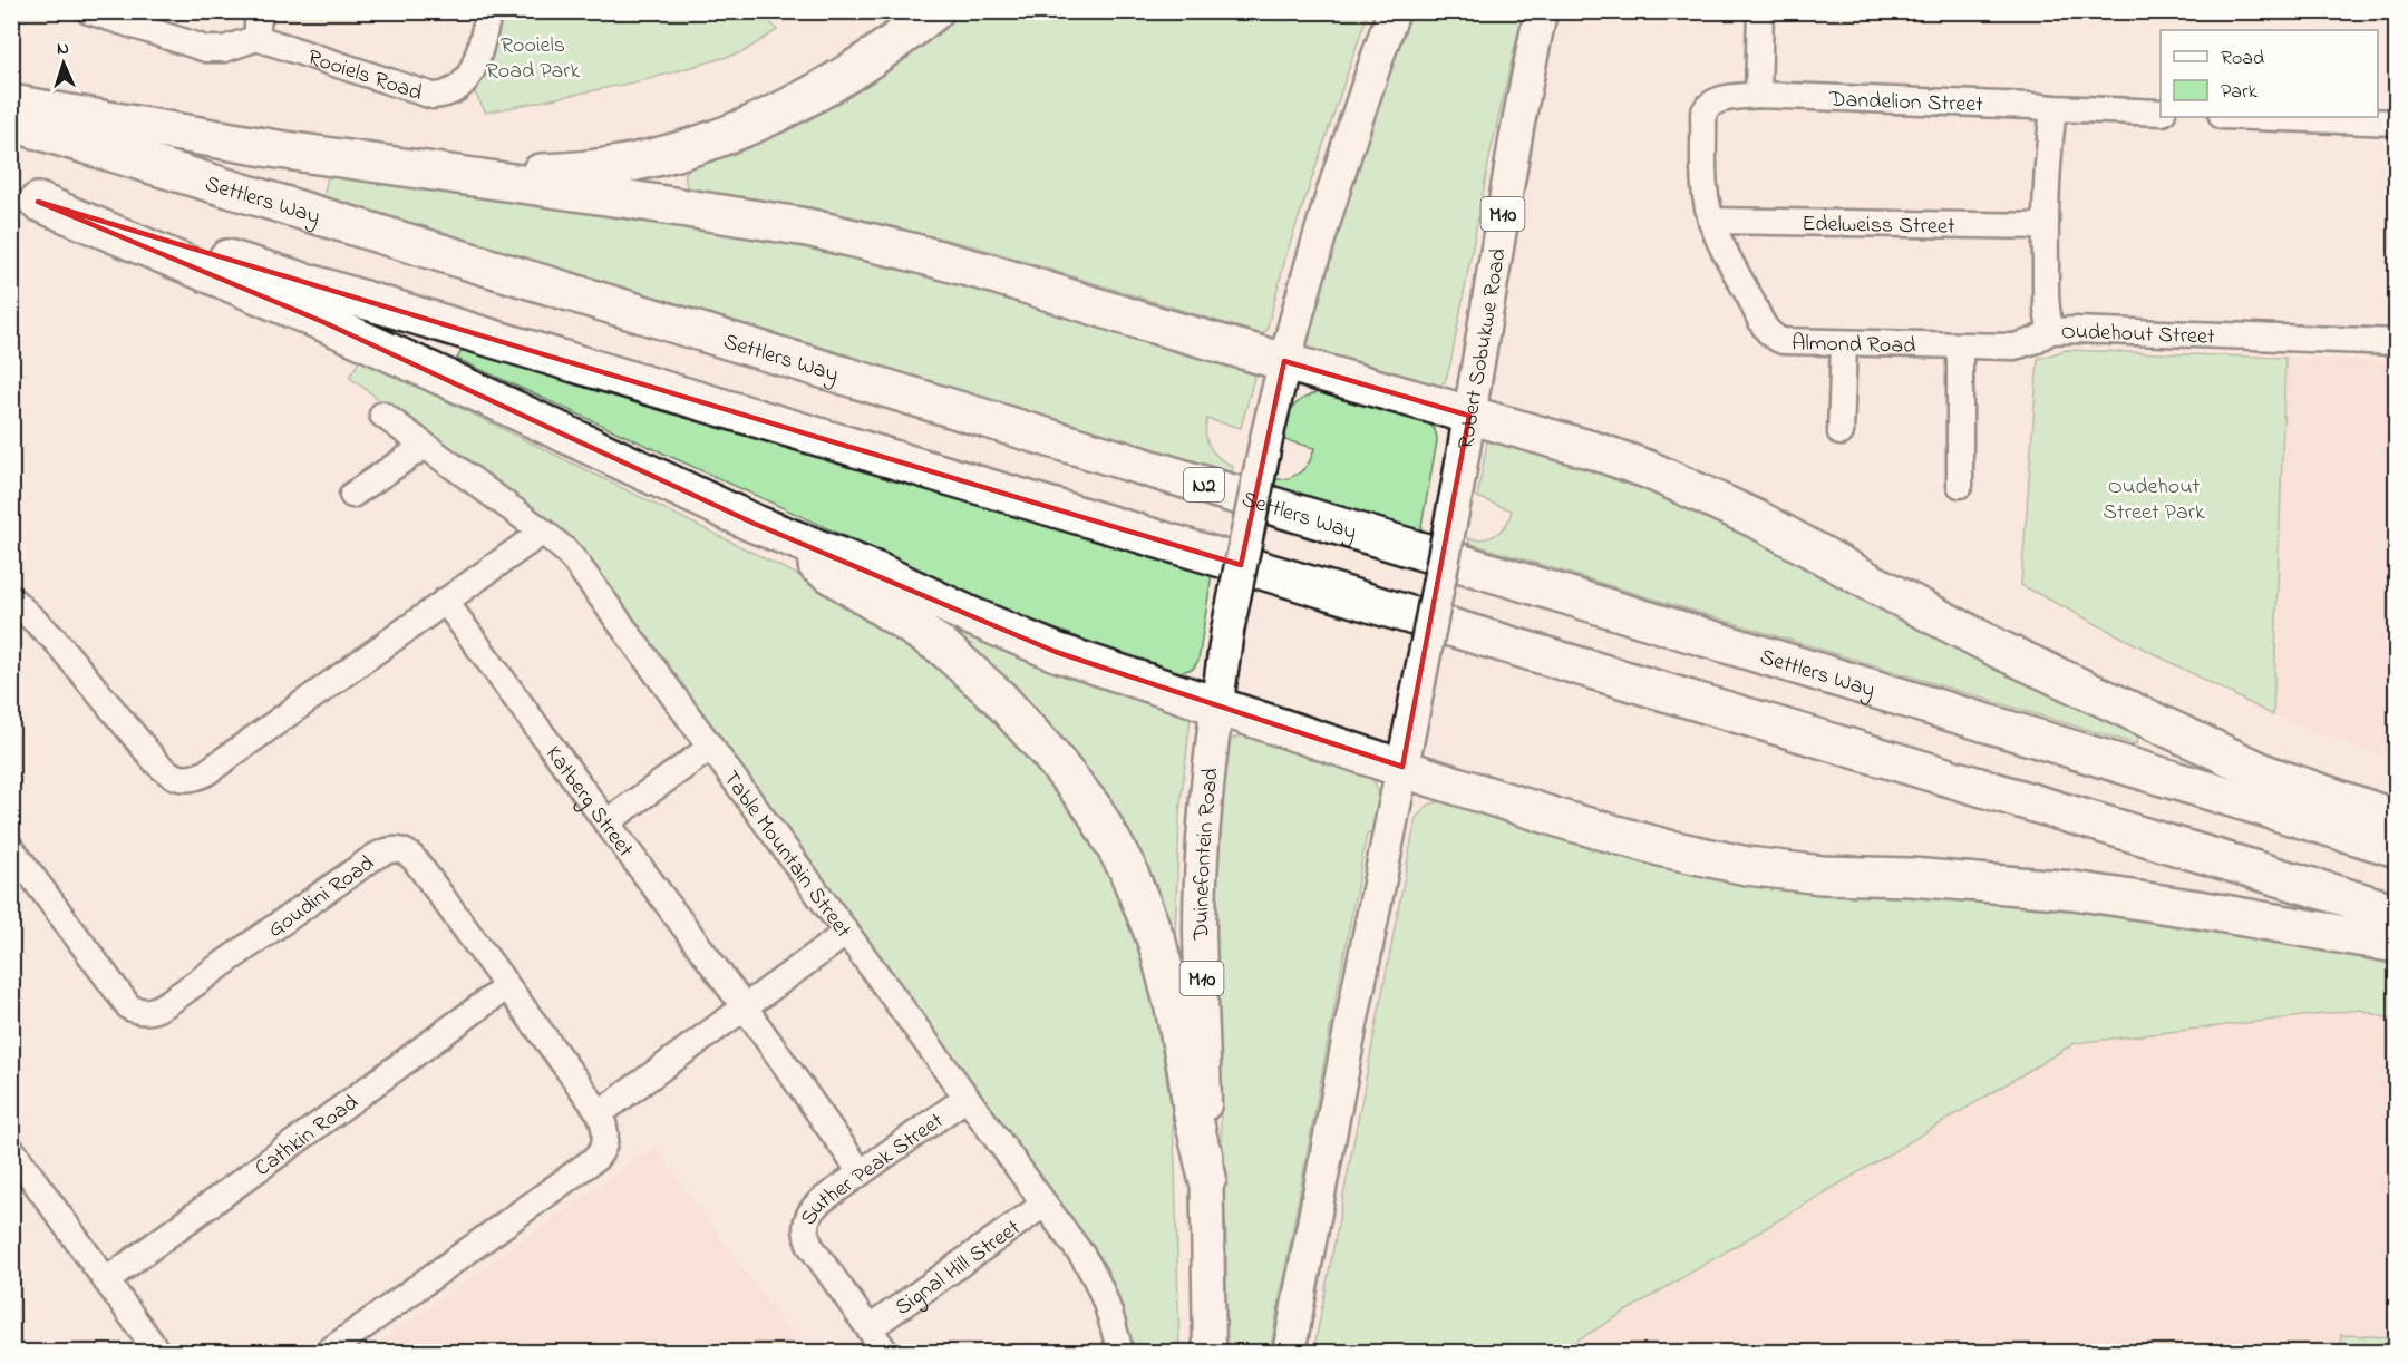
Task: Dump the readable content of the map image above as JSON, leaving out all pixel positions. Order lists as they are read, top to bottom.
{
  "streets": {
    "highway": ["Settlers Way", "N2"],
    "main road": ["M10", "Robert Sobukwe Road", "Duinefontein Road"],
    "street": [
      "Rooiels Road",
      "Dandelion Street",
      "Edelweiss Street",
      "Oudehout Street",
      "Almond Road",
      "Katberg Street",
      "Table Mountain Street",
      "Goudini Road",
      "Cathkin Road",
      "Suther Peak Street",
      "Signal Hill Street"
    ]
  },
  "crossings": [
    ["Dandelion Street", "Oudehout Street"],
    ["Dandelion Street", "Almond Road"],
    ["M10", "Robert Sobukwe Road"],
    ["M10", "Duinefontein Road"],
    ["Edelweiss Street", "Oudehout Street"],
    ["Edelweiss Street", "Almond Road"],
    ["Oudehout Street", "Almond Road"],
    ["Katberg Street", "Suther Peak Street"],
    ["Table Mountain Street", "Suther Peak Street"],
    ["Table Mountain Street", "Signal Hill Street"],
    ["Goudini Road", "Cathkin Road"],
    ["Suther Peak Street", "Signal Hill Street"]
  ],
  "parks": ["Rooiels Road Park", "Oudehout Street Park"],
  "legend": ["Road", "Park"],
  "north": "top"
}
